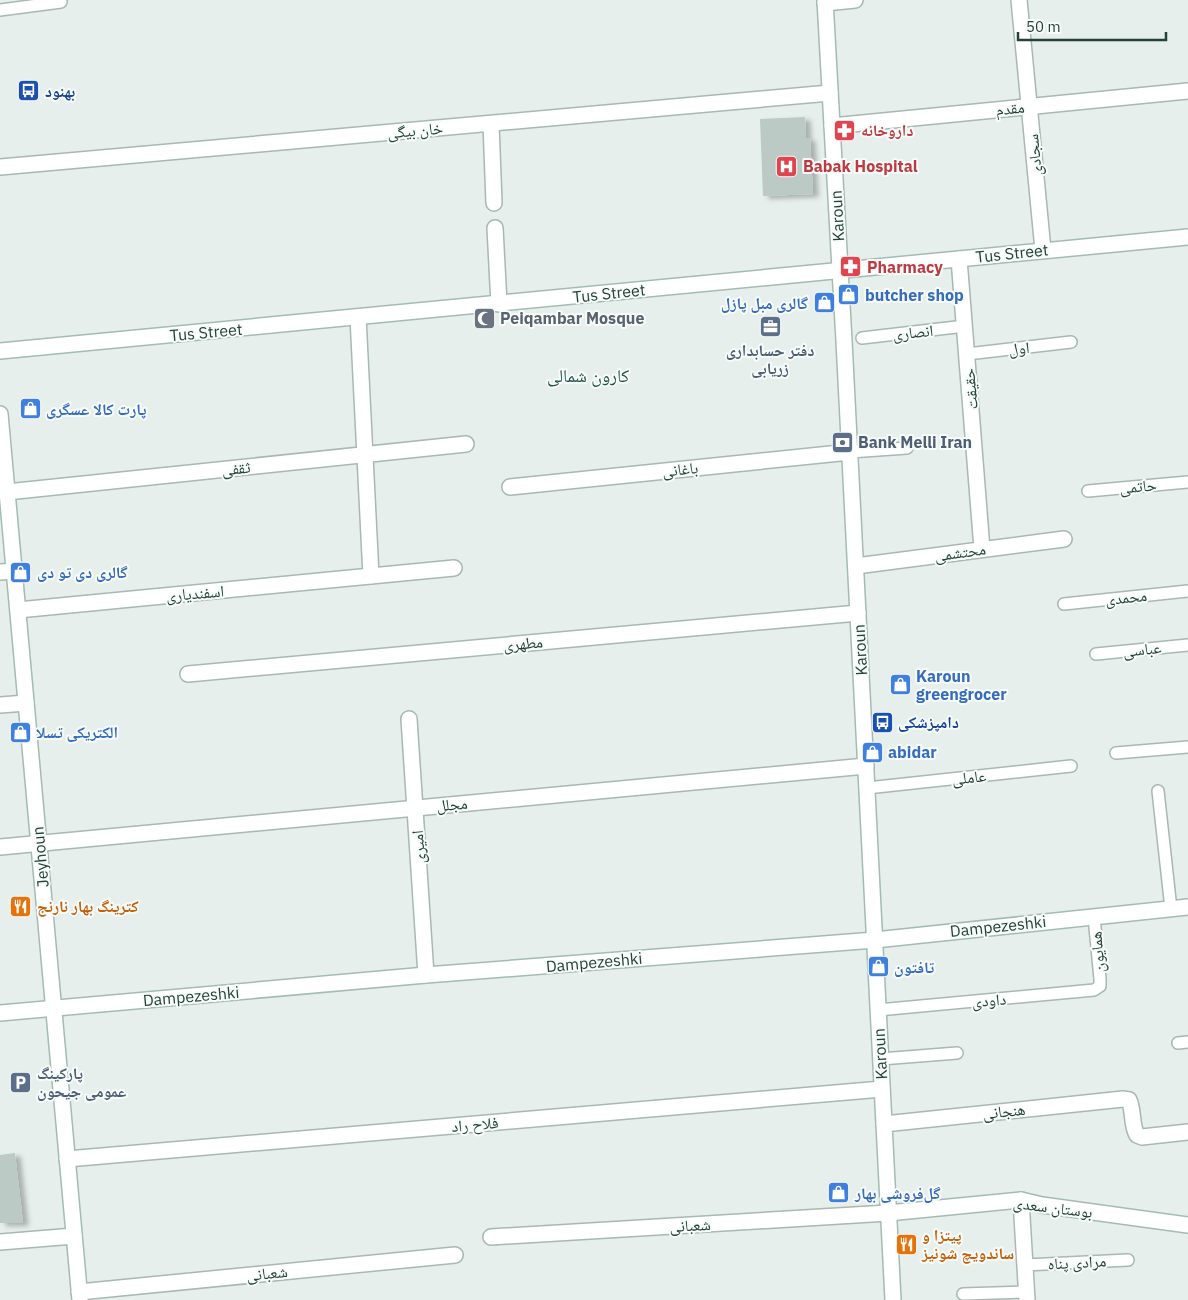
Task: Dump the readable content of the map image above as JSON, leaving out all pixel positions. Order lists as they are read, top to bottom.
{
  "streets": {
    "street": [
      "مقدم",
      "خان بیگی",
      "سجادی",
      "Karoun",
      "Tus Street",
      "حقیقت",
      "ثقفی",
      "باغانی",
      "محتشمی",
      "اسفندیاری",
      "مطهری",
      "مجلل",
      "امیری",
      "Jeyhoun",
      "Dampezeshki",
      "هنجانی",
      "فلاح راد",
      "بوستان سعدی",
      "شعبانی"
    ],
    "lane": [
      "انصاری",
      "اول",
      "حاتمی",
      "محمدی",
      "عباسی",
      "عاملی",
      "همایون",
      "داودی",
      "مرادی پناه"
    ]
  },
  "crossings": [
    ["مقدم", "سجادی"],
    ["مقدم", "Karoun"],
    ["خان بیگی", "Karoun"],
    ["سجادی", "Tus Street"],
    ["Karoun", "Tus Street"],
    ["Karoun", "باغانی"],
    ["Karoun", "محتشمی"],
    ["Karoun", "مطهری"],
    ["Karoun", "عاملی"],
    ["Karoun", "مجلل"],
    ["Karoun", "Dampezeshki"],
    ["Karoun", "داودی"],
    ["Karoun", "هنجانی"],
    ["Karoun", "فلاح راد"],
    ["Karoun", "بوستان سعدی"],
    ["Karoun", "شعبانی"],
    ["Tus Street", "حقیقت"],
    ["انصاری", "حقیقت"],
    ["اول", "حقیقت"],
    ["حقیقت", "محتشمی"],
    ["ثقفی", "Jeyhoun"],
    ["اسفندیاری", "Jeyhoun"],
    ["مجلل", "امیری"],
    ["مجلل", "Jeyhoun"],
    ["امیری", "Dampezeshki"],
    ["Jeyhoun", "Dampezeshki"],
    ["Jeyhoun", "فلاح راد"],
    ["Jeyhoun", "شعبانی"],
    ["Dampezeshki", "همایون"],
    ["همایون", "داودی"],
    ["بوستان سعدی", "شعبانی"]
  ],
  "districts": ["کارون شمالی"],
  "places": {
    "bus stop": ["بهنود", "دامپزشکی"],
    "pharmacy": ["داروخانه", "Pharmacy"],
    "hospital": ["Babak Hospital"],
    "shop": [
      "butcher shop",
      "گالری مبل پازل",
      "پارت کالا عسگری",
      "گالری دی تو دی",
      "Karoun greengrocer",
      "الکتریکی تسلا",
      "abidar",
      "تافتون",
      "گل‌فروشی بهار"
    ],
    "mosque": ["Peiqambar Mosque"],
    "office": ["دفتر حسابداری زریابی"],
    "bank": ["Bank Melli Iran"],
    "restaurant": ["کترینگ بهار نارنج", "پیتزا و ساندویچ شونیز"],
    "parking": ["پارکینگ عمومی جیحون"]
  },
  "scale_bar": "50 m"
}
